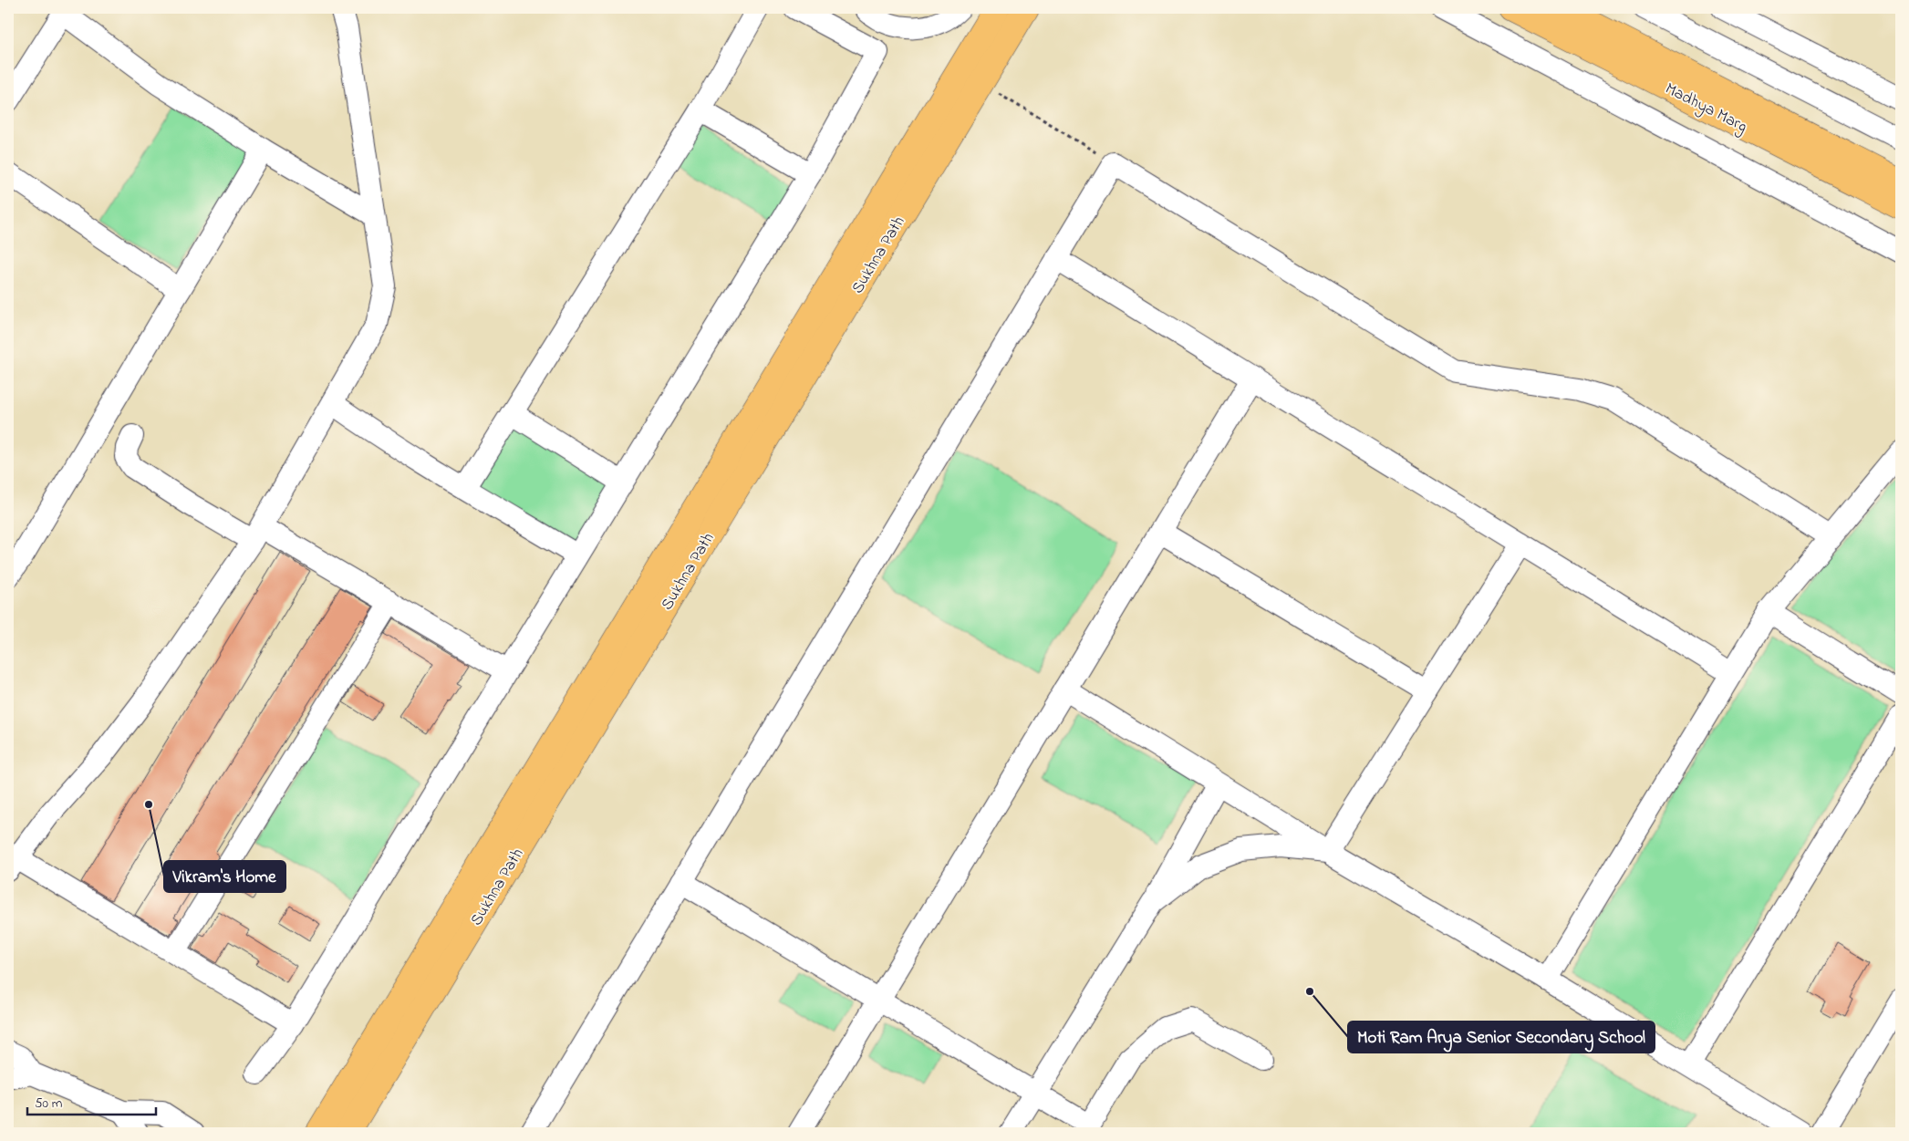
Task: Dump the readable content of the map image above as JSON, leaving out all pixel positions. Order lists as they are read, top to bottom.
{
  "streets": {
    "main road": ["Madhya Marg", "Sukhna Path"]
  },
  "places": ["Vikram's Home", "Moti Ram Arya Senior Secondary School"],
  "scale_bar": "50 m"
}
